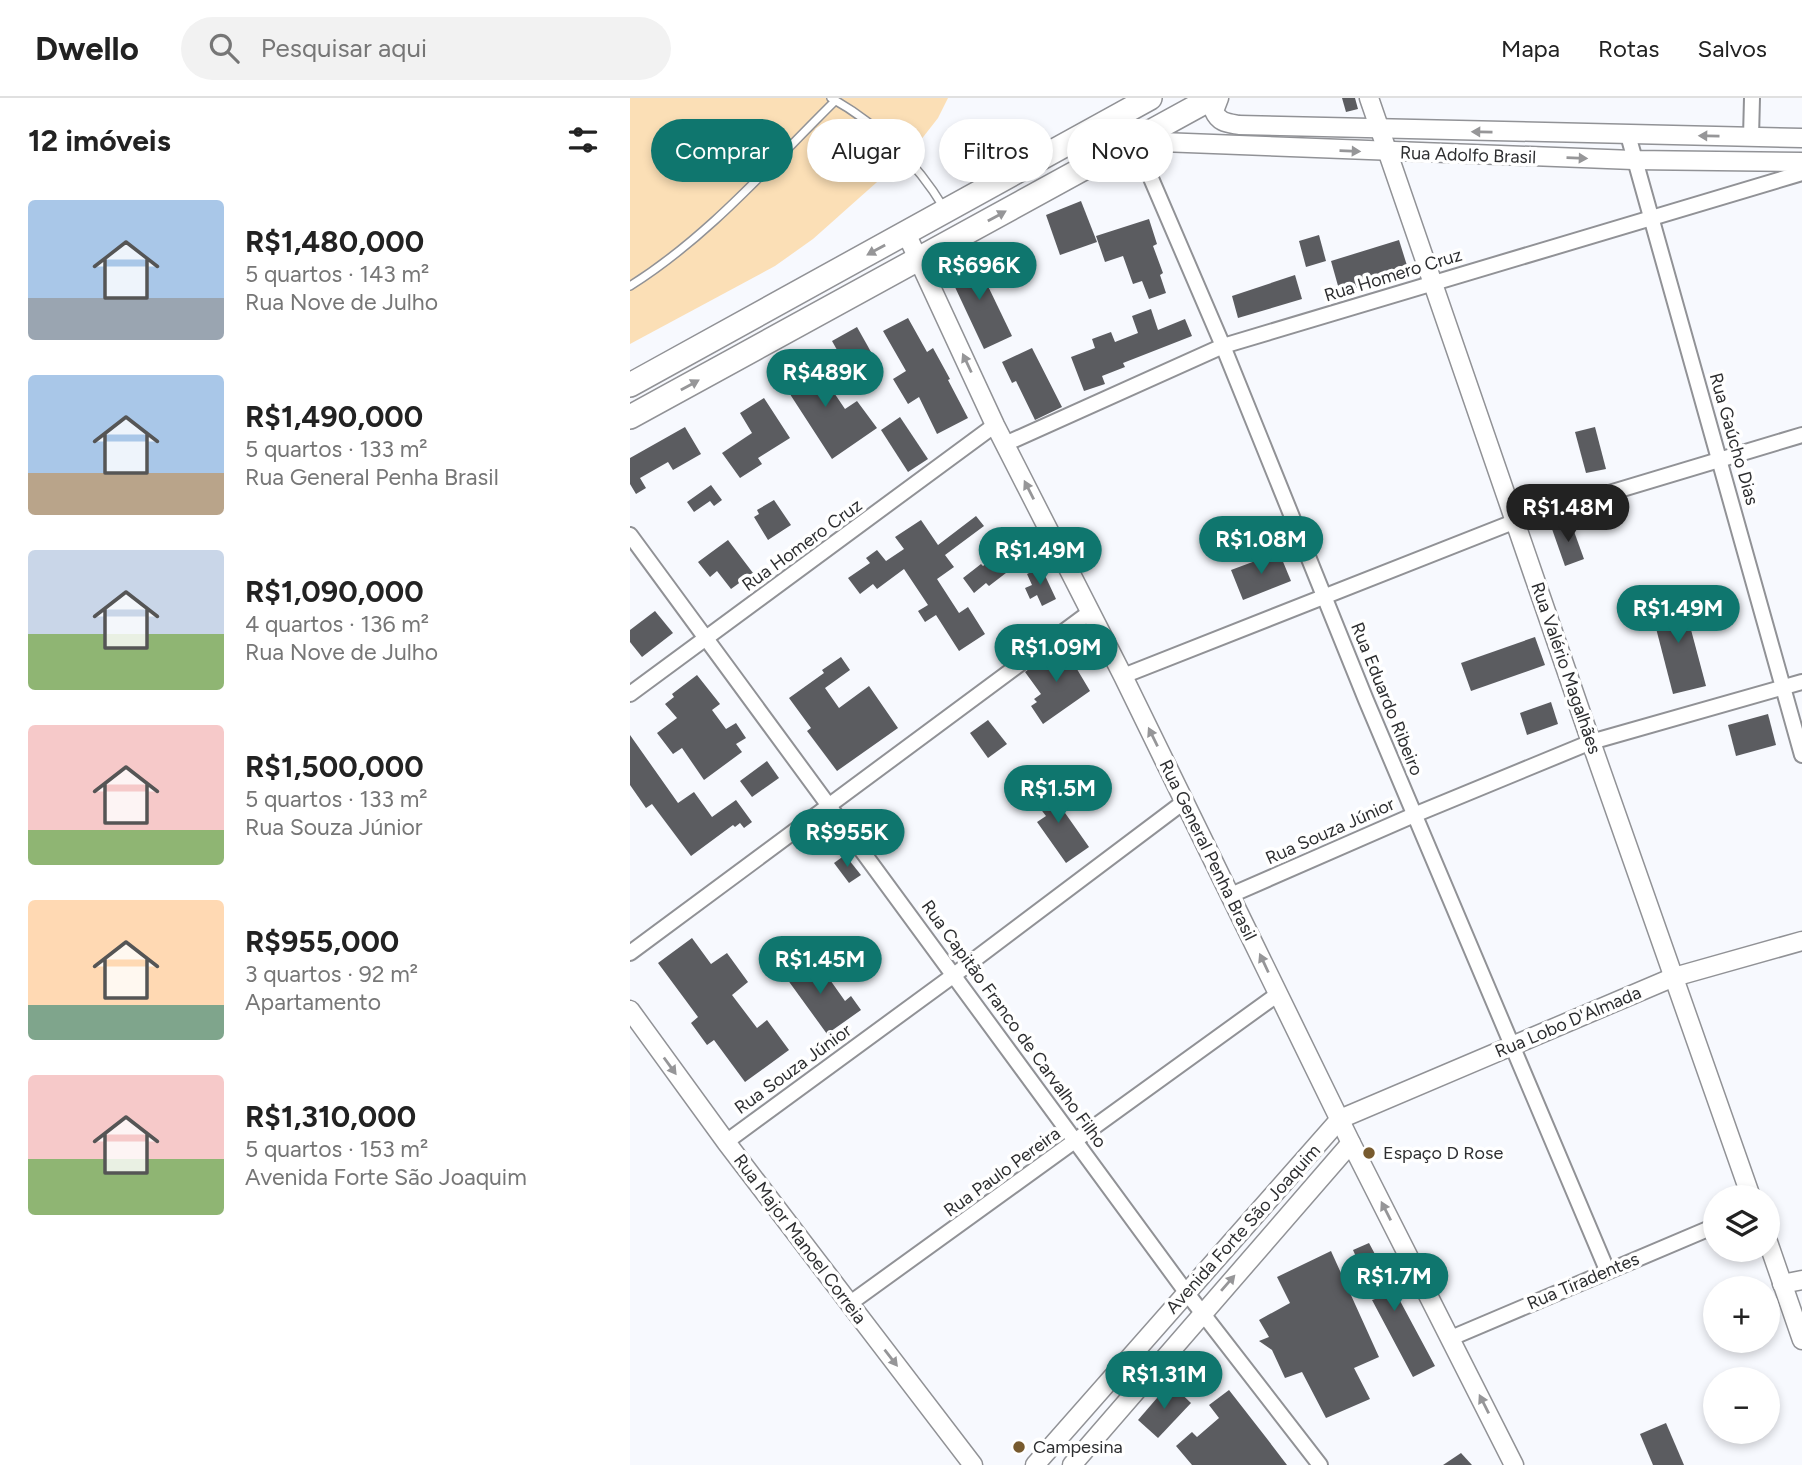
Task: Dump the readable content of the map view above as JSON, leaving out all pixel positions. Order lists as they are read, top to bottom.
{
  "streets": {
    "street": [
      "Rua Adolfo Brasil",
      "Rua Homero Cruz",
      "Rua Gaúcho Dias",
      "Rua Valério Magalhães",
      "Rua Eduardo Ribeiro",
      "Rua Souza Júnior",
      "Rua General Penha Brasil",
      "Rua Lobo D'Almada",
      "Rua Capitão Franco de Carvalho Filho",
      "Rua Paulo Pereira",
      "Avenida Forte São Joaquim",
      "Rua Major Manoel Correia",
      "Rua Tiradentes"
    ]
  },
  "crossings": [
    ["Rua Adolfo Brasil", "Rua Gaúcho Dias"],
    ["Rua Adolfo Brasil", "Rua Valério Magalhães"],
    ["Rua Homero Cruz", "Rua Gaúcho Dias"],
    ["Rua Homero Cruz", "Rua Valério Magalhães"],
    ["Rua Homero Cruz", "Rua Eduardo Ribeiro"],
    ["Rua Homero Cruz", "Rua General Penha Brasil"],
    ["Rua Homero Cruz", "Rua Capitão Franco de Carvalho Filho"],
    ["Rua Gaúcho Dias", "Rua Souza Júnior"],
    ["Rua Valério Magalhães", "Rua Souza Júnior"],
    ["Rua Valério Magalhães", "Rua Lobo D'Almada"],
    ["Rua Eduardo Ribeiro", "Rua Souza Júnior"],
    ["Rua Eduardo Ribeiro", "Rua Lobo D'Almada"],
    ["Rua Eduardo Ribeiro", "Rua Tiradentes"],
    ["Rua Souza Júnior", "Rua General Penha Brasil"],
    ["Rua Souza Júnior", "Rua Capitão Franco de Carvalho Filho"],
    ["Rua Souza Júnior", "Rua Major Manoel Correia"],
    ["Rua General Penha Brasil", "Rua Lobo D'Almada"],
    ["Rua General Penha Brasil", "Rua Paulo Pereira"],
    ["Rua General Penha Brasil", "Avenida Forte São Joaquim"],
    ["Rua General Penha Brasil", "Rua Tiradentes"],
    ["Rua Lobo D'Almada", "Avenida Forte São Joaquim"],
    ["Rua Capitão Franco de Carvalho Filho", "Rua Paulo Pereira"],
    ["Rua Capitão Franco de Carvalho Filho", "Avenida Forte São Joaquim"],
    ["Rua Paulo Pereira", "Rua Major Manoel Correia"]
  ],
  "one_way": ["Rua General Penha Brasil", "Rua Major Manoel Correia"],
  "places": ["Espaço D Rose", "Campesina"],
  "page": {
    "header": "Dwello",
    "search": "Pesquisar aqui",
    "nav": ["Mapa", "Rotas", "Salvos"],
    "heading": "12 imóveis",
    "chip": [
      "Comprar",
      "Alugar",
      "Filtros",
      "Novo"
    ],
    "list": [
      {
        "name": "R$1,480,000",
        "note": "5 quartos · 143 m² · Rua Nove de Julho"
      },
      {
        "name": "R$1,490,000",
        "note": "5 quartos · 133 m² · Rua General Penha Brasil"
      },
      {
        "name": "R$1,090,000",
        "note": "4 quartos · 136 m² · Rua Nove de Julho"
      },
      {
        "name": "R$1,500,000",
        "note": "5 quartos · 133 m² · Rua Souza Júnior"
      },
      {
        "name": "R$955,000",
        "note": "3 quartos · 92 m² · Apartamento"
      },
      {
        "name": "R$1,310,000",
        "note": "5 quartos · 153 m² · Avenida Forte São Joaquim"
      }
    ],
    "price": [
      "R$696K",
      "R$489K",
      "R$1.48M",
      "R$1.08M",
      "R$1.49M",
      "R$1.49M",
      "R$1.09M",
      "R$1.5M",
      "R$955K",
      "R$1.45M",
      "R$1.7M",
      "R$1.31M"
    ],
    "map_buttons": ["+", "−"]
  }
}
